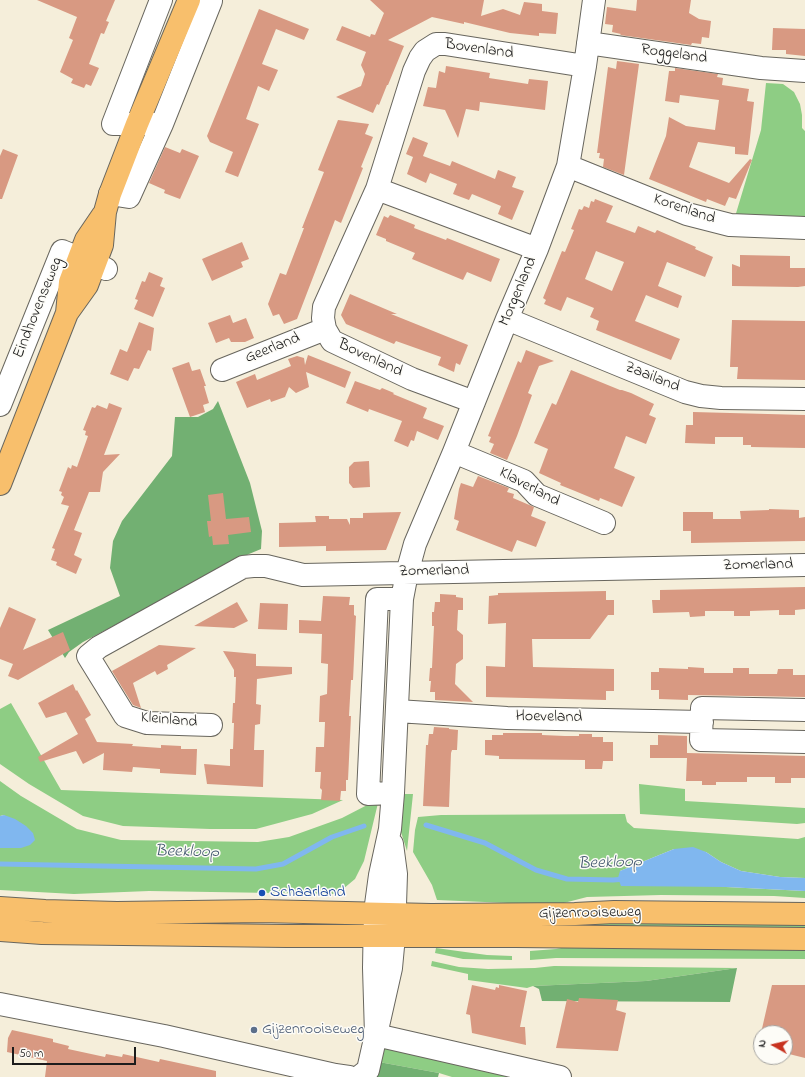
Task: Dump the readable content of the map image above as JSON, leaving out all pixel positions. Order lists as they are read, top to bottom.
{
  "streets": {
    "main road": ["Eindhovenseweg", "Gijzenrooiseweg"],
    "street": [
      "Bovenland",
      "Roggeland",
      "Korenland",
      "Morgenland",
      "Geerland",
      "Zaailand",
      "Klaverland",
      "Zomerland",
      "Hoeveland",
      "Kleinland"
    ]
  },
  "crossings": [
    ["Bovenland", "Morgenland"],
    ["Bovenland", "Geerland"],
    ["Roggeland", "Morgenland"],
    ["Korenland", "Morgenland"],
    ["Morgenland", "Zaailand"],
    ["Morgenland", "Klaverland"],
    ["Morgenland", "Zomerland"],
    ["Zomerland", "Kleinland"]
  ],
  "water": ["Beekloop"],
  "places": ["Schaarland", "Gijzenrooiseweg"],
  "scale_bar": "50 m",
  "north": "left"
}
